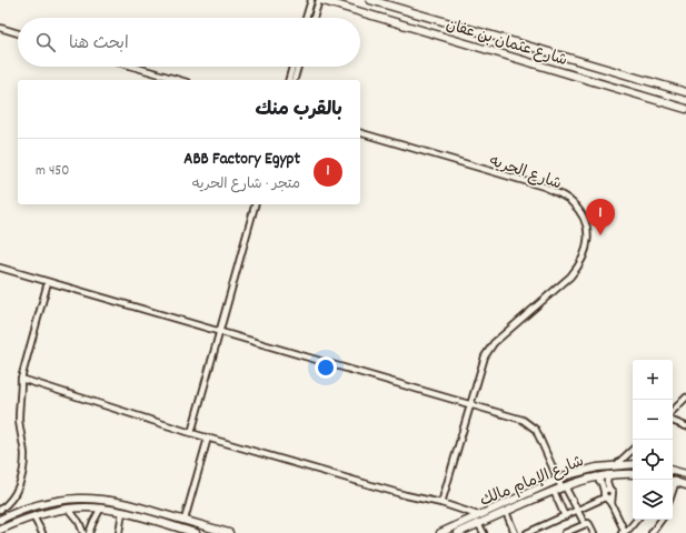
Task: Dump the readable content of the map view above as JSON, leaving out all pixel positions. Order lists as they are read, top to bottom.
{
  "streets": {
    "street": ["شارع عثمان بن عفان", "شارع الحريه", "شارع الإمام مالك"]
  },
  "page": {
    "search": "ابحث هنا",
    "heading": "بالقرب منك",
    "list": [
      {
        "mark": "1",
        "name": "ABB Factory Egypt",
        "note": "متجر · شارع الحريه",
        "value": "450 m"
      }
    ],
    "pins": "1",
    "map_buttons": ["+", "−"]
  }
}
